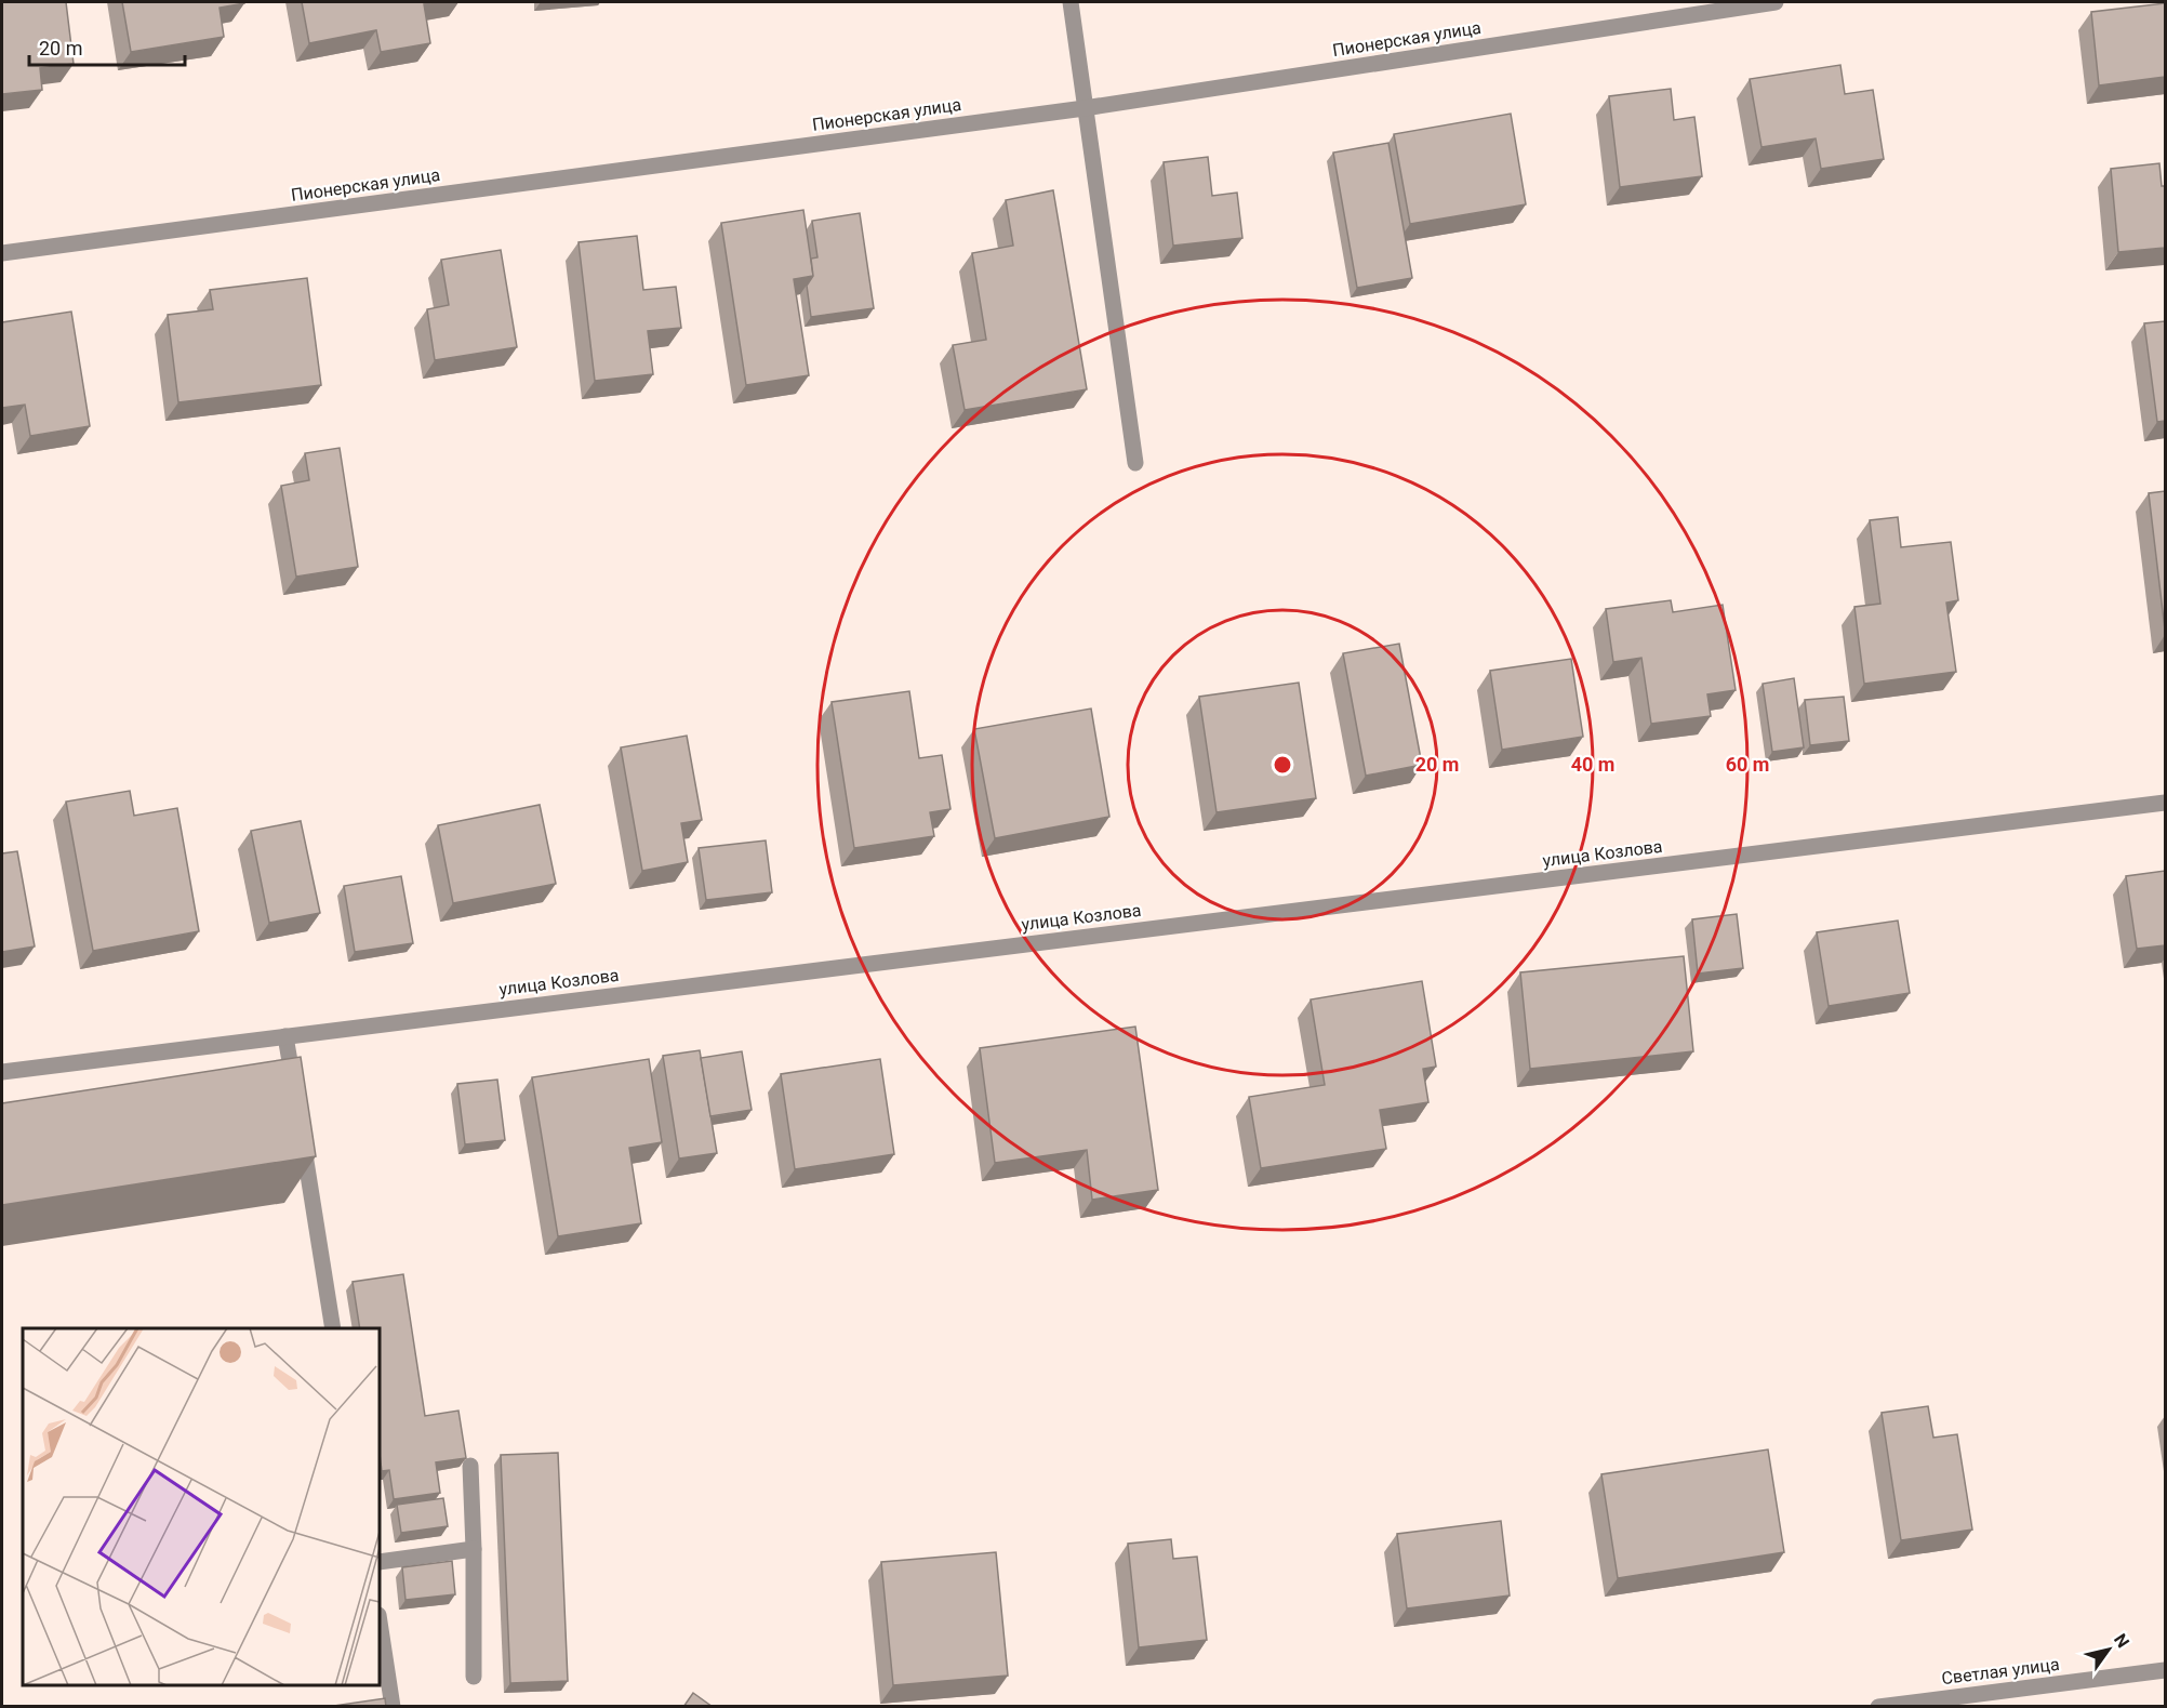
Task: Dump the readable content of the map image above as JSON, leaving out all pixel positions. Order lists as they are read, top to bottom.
{
  "streets": {
    "street": ["Пионерская улица", "улица Козлова", "Светлая улица"]
  },
  "scale_bar": "20 m",
  "north": "top right",
  "rings": ["20 m", "40 m", "60 m"]
}
